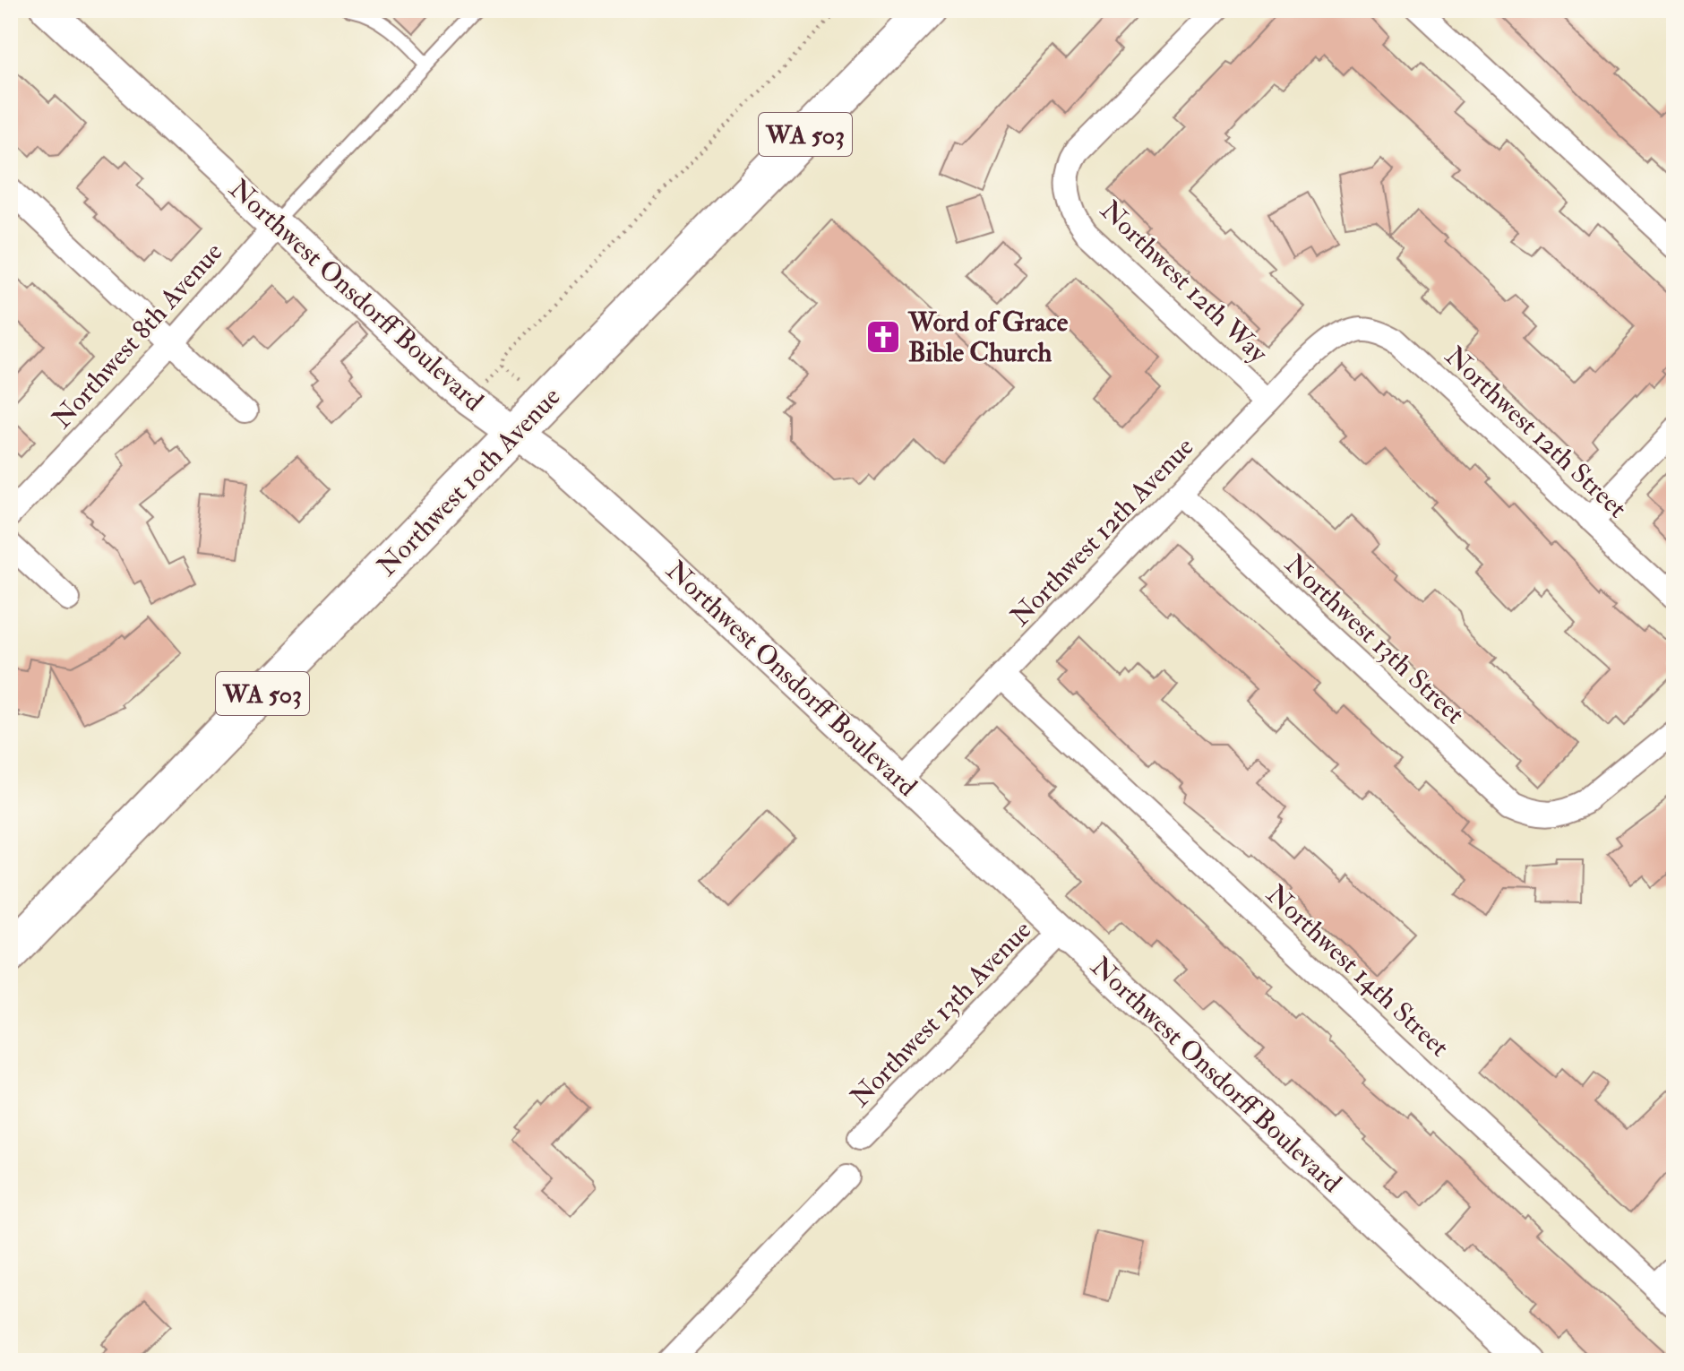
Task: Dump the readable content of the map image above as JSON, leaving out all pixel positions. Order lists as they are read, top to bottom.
{
  "streets": {
    "main road": ["WA 503", "Northwest 10th Avenue"],
    "street": [
      "Northwest 12th Way",
      "Northwest Onsdorff Boulevard",
      "Northwest 8th Avenue",
      "Northwest 12th Street",
      "Northwest 12th Avenue",
      "Northwest 13th Street",
      "Northwest 14th Street",
      "Northwest 13th Avenue"
    ]
  },
  "crossings": [
    ["Northwest 12th Way", "Northwest 12th Avenue"],
    ["Northwest Onsdorff Boulevard", "Northwest 8th Avenue"],
    ["Northwest Onsdorff Boulevard", "Northwest 10th Avenue"],
    ["Northwest Onsdorff Boulevard", "Northwest 12th Avenue"],
    ["Northwest Onsdorff Boulevard", "Northwest 13th Avenue"],
    ["Northwest 12th Street", "Northwest 12th Avenue"],
    ["Northwest 12th Avenue", "Northwest 13th Street"],
    ["Northwest 12th Avenue", "Northwest 14th Street"]
  ],
  "places": {
    "church": ["Word of Grace Bible Church"]
  }
}
